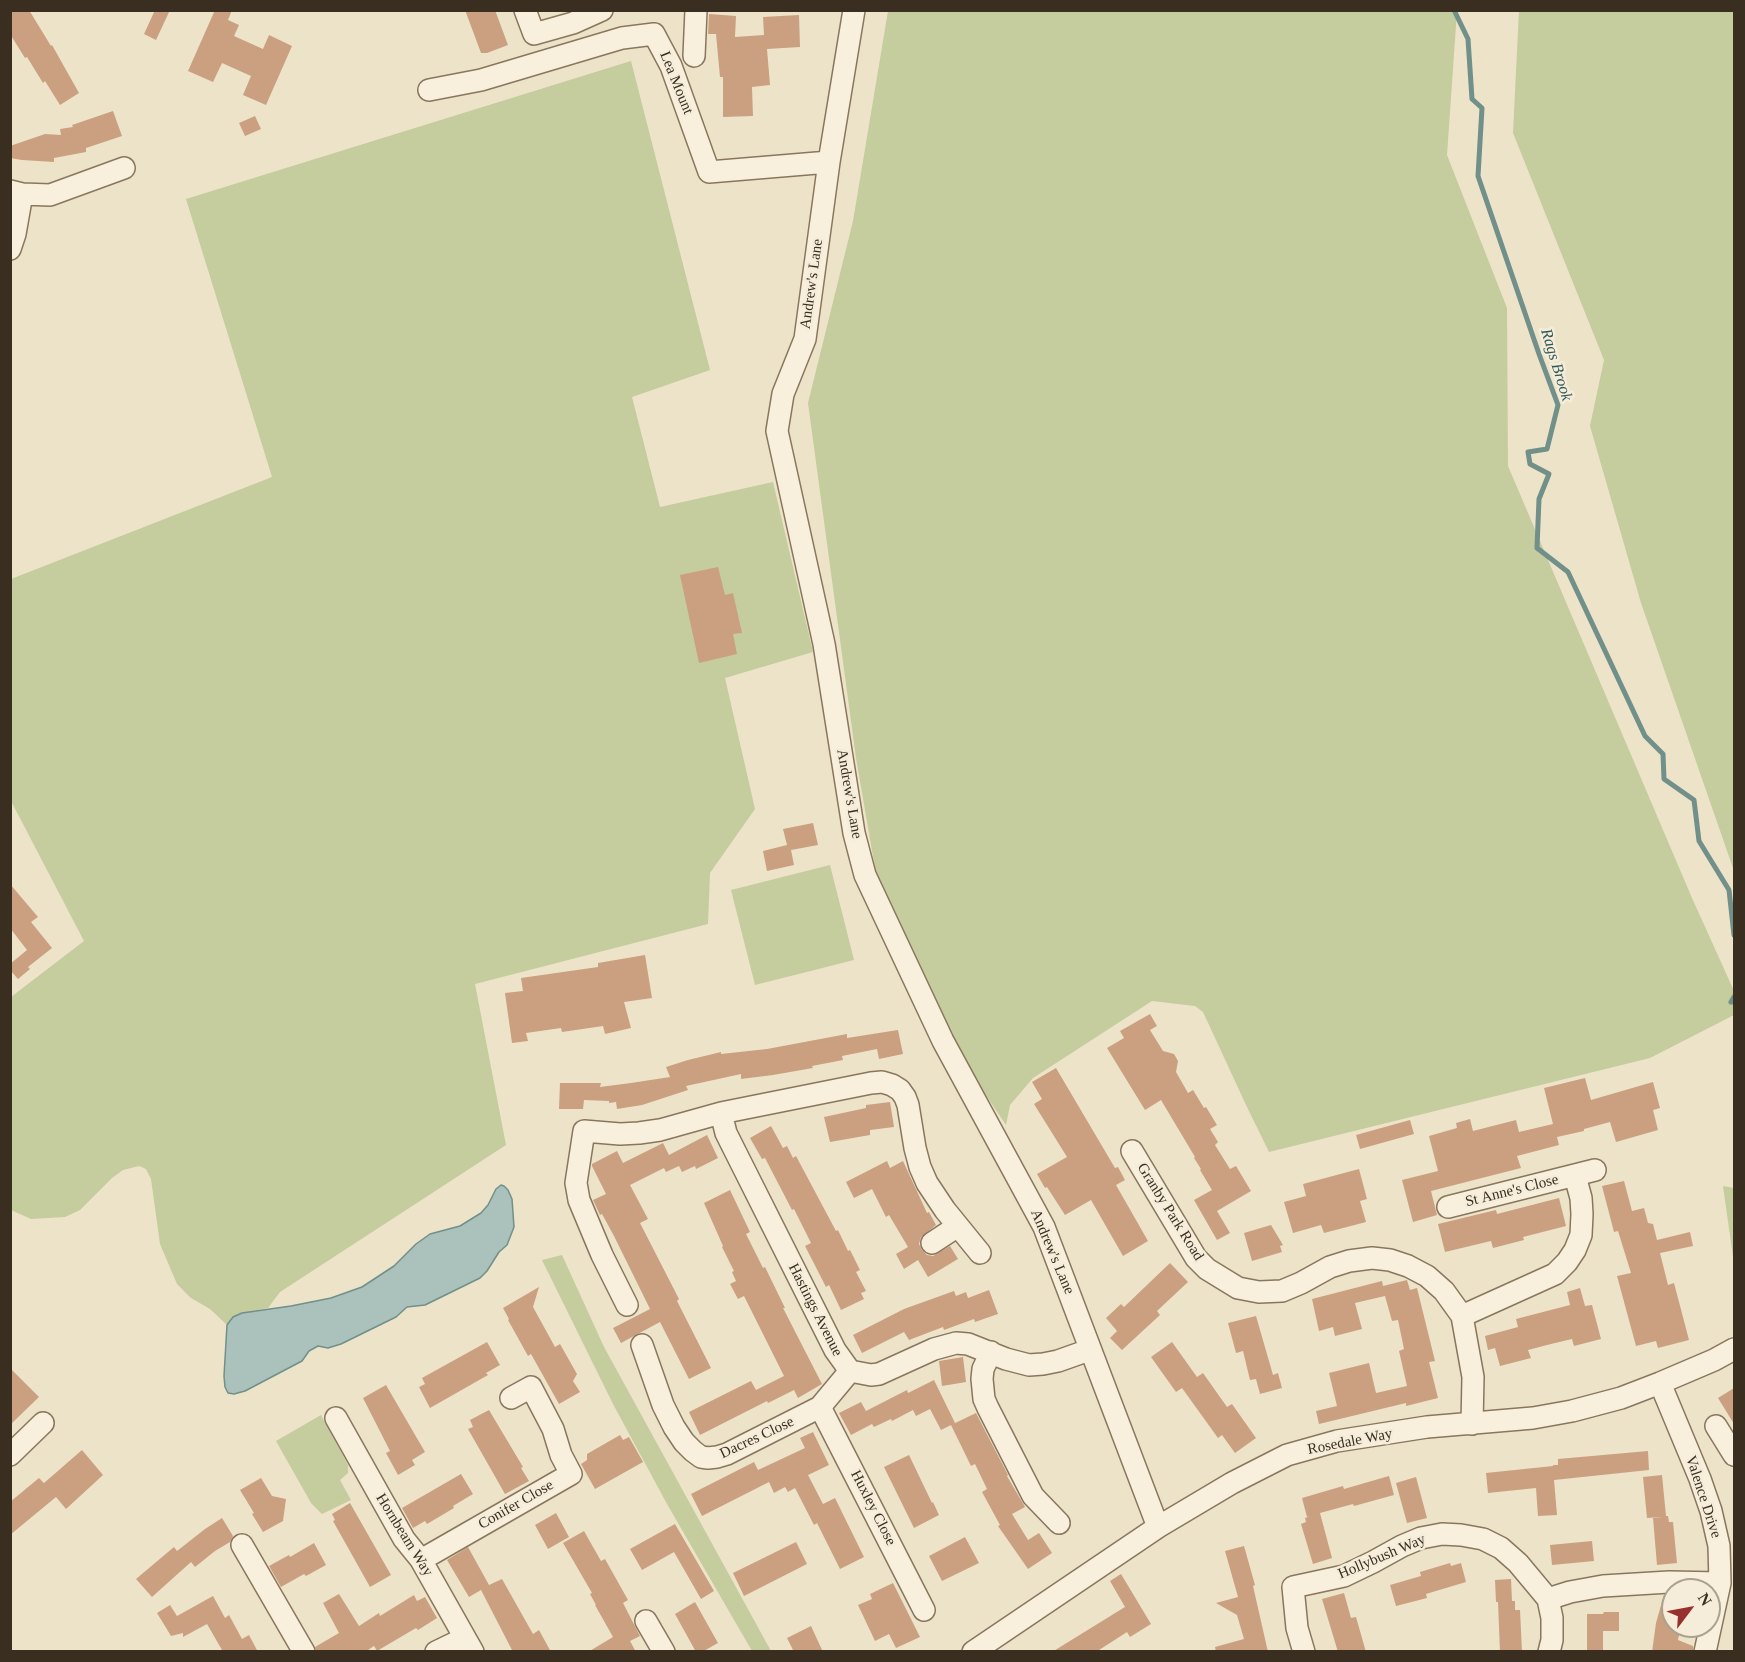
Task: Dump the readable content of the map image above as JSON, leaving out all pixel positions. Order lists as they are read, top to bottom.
{
  "streets": {
    "street": [
      "Lea Mount",
      "Andrew's Lane",
      "St Anne's Close",
      "Granby Park Road",
      "Hastings Avenue",
      "Dacres Close",
      "Rosedale Way",
      "Valence Drive",
      "Conifer Close",
      "Huxley Close",
      "Hornbeam Way",
      "Hollybush Way"
    ]
  },
  "crossings": [
    ["Lea Mount", "Andrew's Lane"],
    ["Andrew's Lane", "Hastings Avenue"],
    ["Andrew's Lane", "Rosedale Way"],
    ["St Anne's Close", "Granby Park Road"],
    ["Granby Park Road", "Rosedale Way"],
    ["Hastings Avenue", "Dacres Close"],
    ["Dacres Close", "Huxley Close"],
    ["Rosedale Way", "Valence Drive"],
    ["Conifer Close", "Hornbeam Way"]
  ],
  "water": ["Rags Brook"],
  "north": "top right"
}
